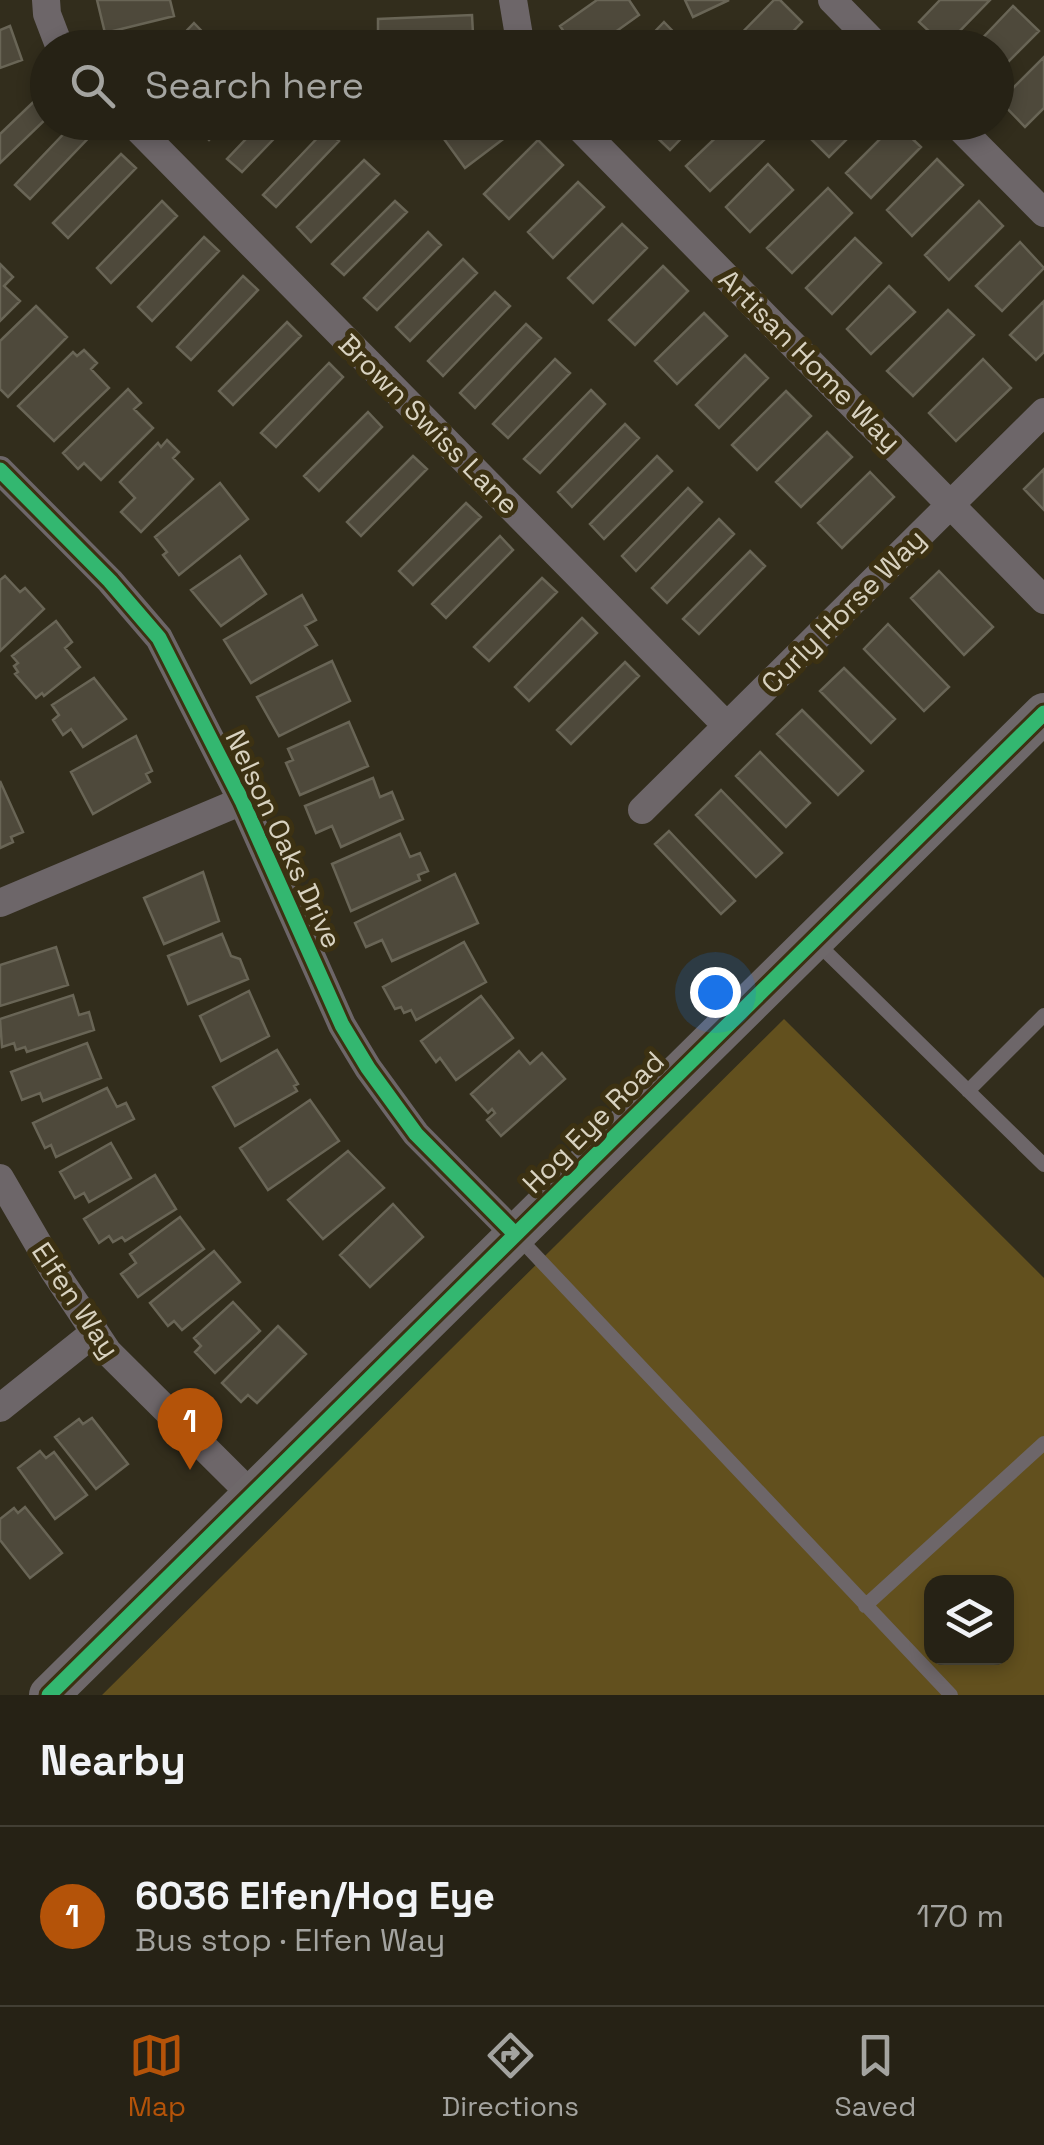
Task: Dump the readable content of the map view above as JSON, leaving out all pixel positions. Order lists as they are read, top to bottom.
{
  "streets": {
    "street": [
      "Artisan Home Way",
      "Brown Swiss Lane",
      "Curly Horse Way",
      "Nelson Oaks Drive",
      "Hog Eye Road",
      "Elfen Way"
    ]
  },
  "crossings": [
    ["Artisan Home Way", "Curly Horse Way"],
    ["Brown Swiss Lane", "Curly Horse Way"],
    ["Nelson Oaks Drive", "Hog Eye Road"],
    ["Hog Eye Road", "Elfen Way"]
  ],
  "page": {
    "search": "Search here",
    "pins": "1",
    "heading": "Nearby",
    "list": [
      {
        "mark": "1",
        "name": "6036 Elfen/Hog Eye",
        "note": "Bus stop · Elfen Way",
        "value": "170 m"
      }
    ],
    "nav": ["Map", "Directions", "Saved"]
  }
}
